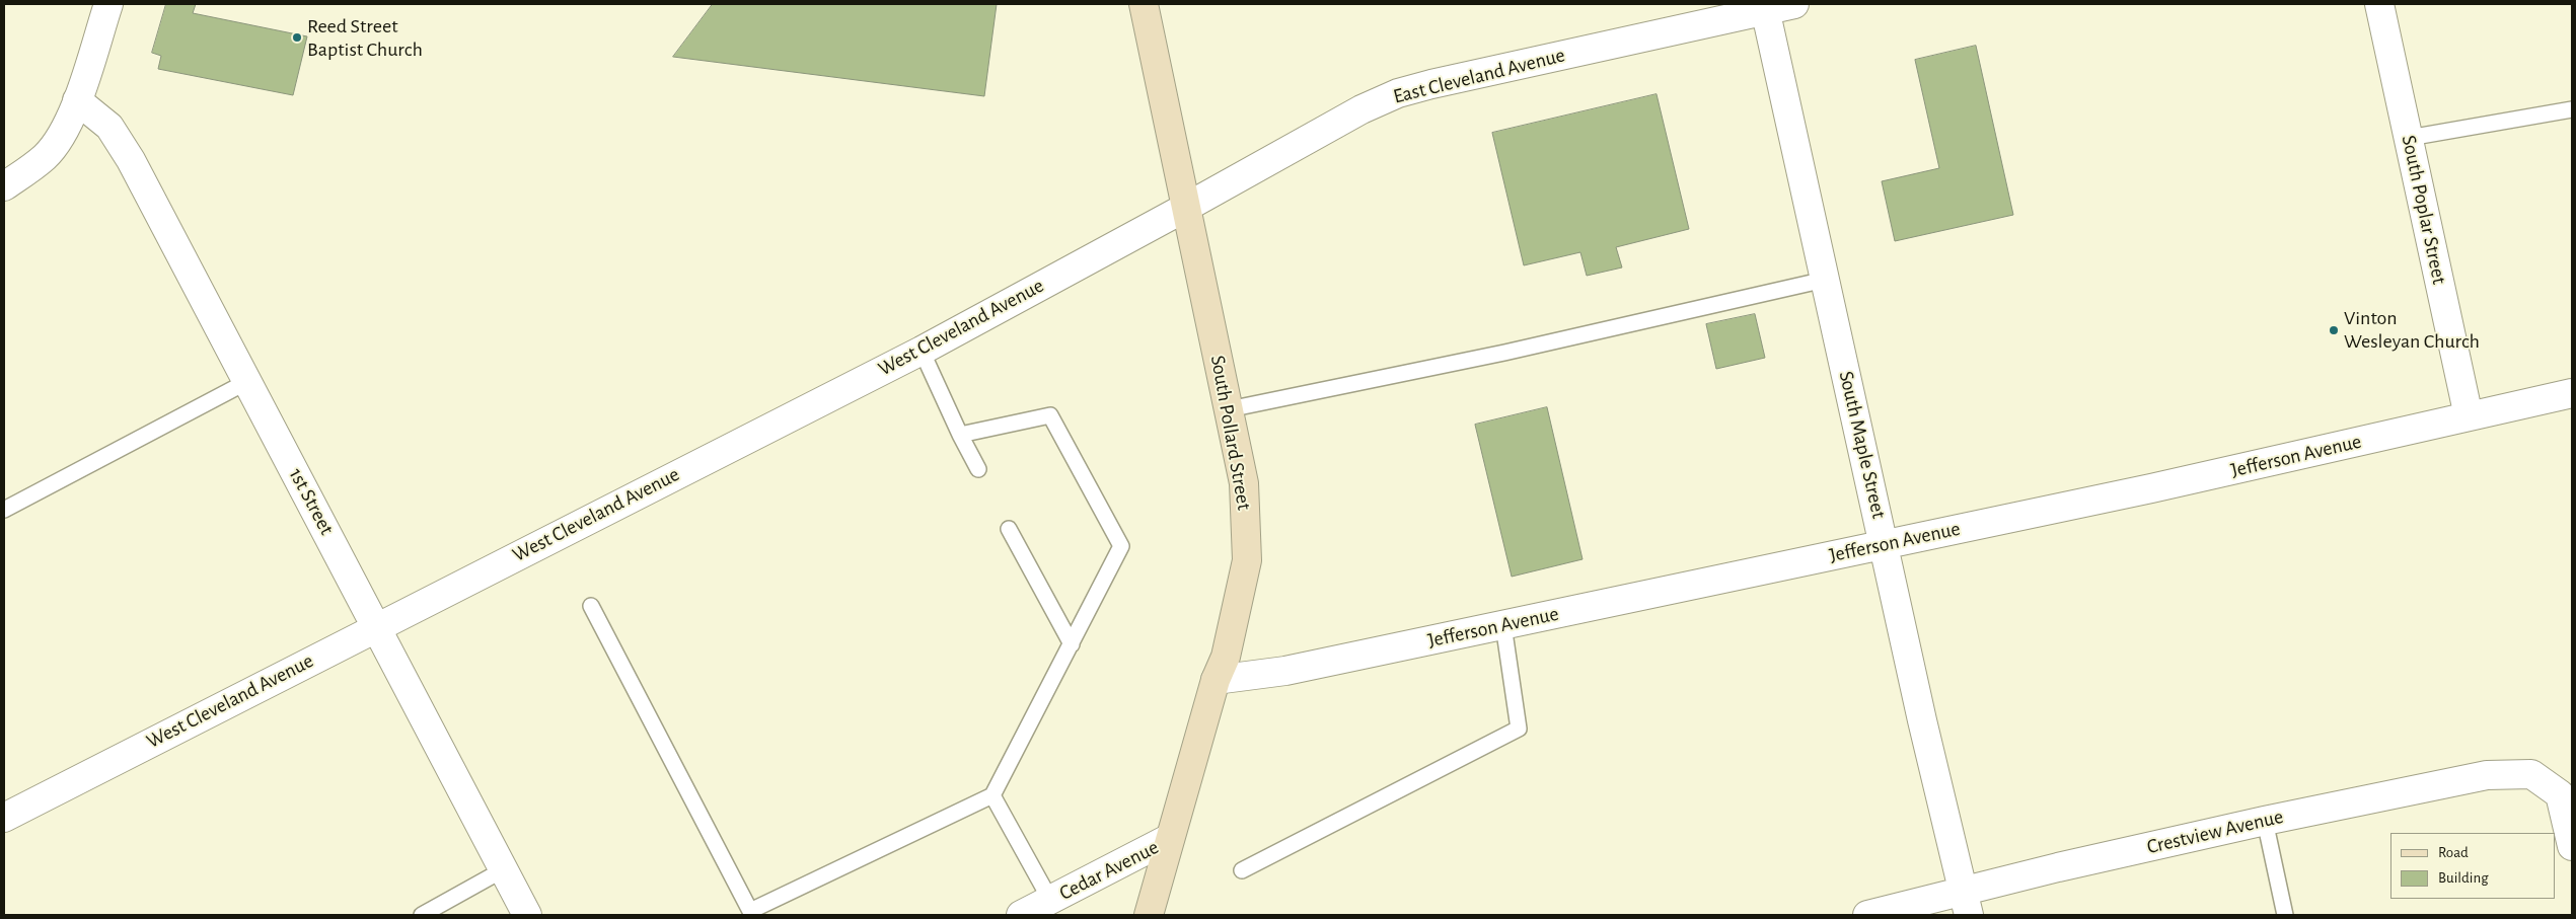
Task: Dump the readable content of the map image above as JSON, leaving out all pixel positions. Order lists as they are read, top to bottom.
{
  "streets": {
    "main road": ["South Pollard Street"],
    "street": [
      "East Cleveland Avenue",
      "South Poplar Street",
      "West Cleveland Avenue",
      "South Maple Street",
      "Jefferson Avenue",
      "1st Street",
      "Crestview Avenue",
      "Cedar Avenue"
    ]
  },
  "crossings": [
    ["East Cleveland Avenue", "West Cleveland Avenue"],
    ["East Cleveland Avenue", "South Pollard Street"],
    ["East Cleveland Avenue", "South Maple Street"],
    ["South Poplar Street", "Jefferson Avenue"],
    ["West Cleveland Avenue", "South Pollard Street"],
    ["West Cleveland Avenue", "1st Street"],
    ["South Pollard Street", "Jefferson Avenue"],
    ["South Pollard Street", "Cedar Avenue"],
    ["South Maple Street", "Jefferson Avenue"],
    ["South Maple Street", "Crestview Avenue"]
  ],
  "places": ["Reed Street Baptist Church", "Vinton Wesleyan Church"],
  "legend": ["Road", "Building"]
}
